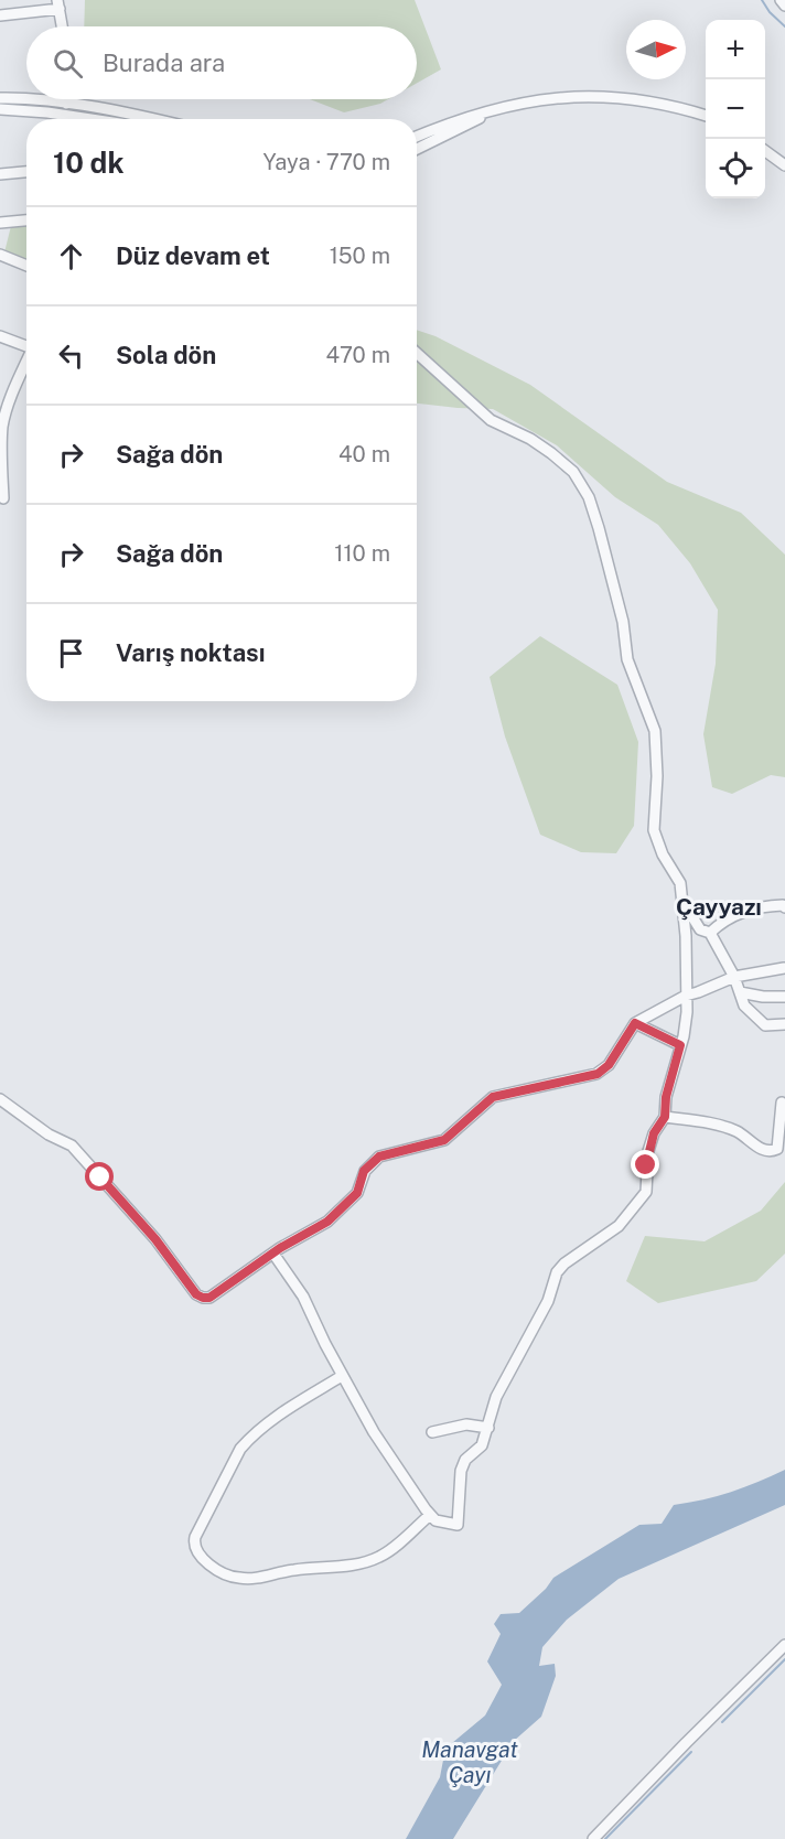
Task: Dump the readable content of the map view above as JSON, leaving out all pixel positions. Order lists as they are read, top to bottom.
{
  "districts": ["Çayyazı"],
  "water": ["Manavgat Çayı"],
  "north": "right",
  "page": {
    "map_buttons": ["+", "−"],
    "search": "Burada ara",
    "heading": ["10 dk", "Yaya · 770 m"],
    "list": [
      ["Düz devam et", "150 m"],
      ["Sola dön", "470 m"],
      ["Sağa dön", "40 m"],
      ["Sağa dön", "110 m"],
      "Varış noktası"
    ]
  }
}
